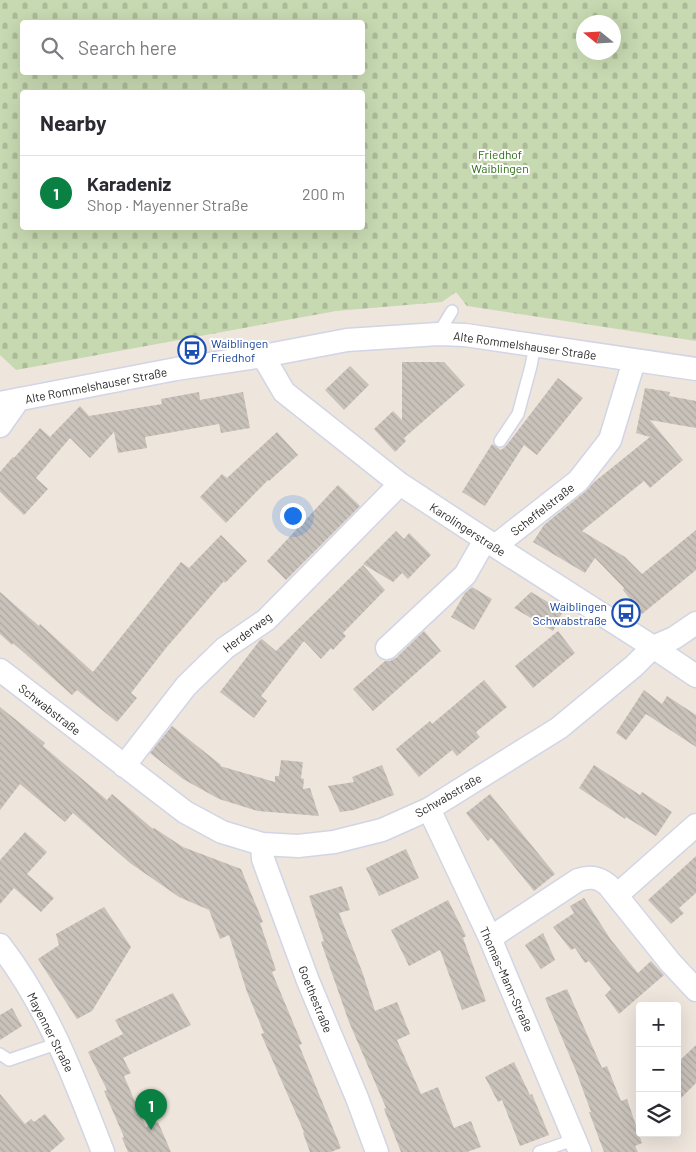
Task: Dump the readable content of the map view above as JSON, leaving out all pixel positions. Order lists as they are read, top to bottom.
{
  "streets": {
    "street": [
      "Alte Rommelshauser Straße",
      "Scheffelstraße",
      "Karolingerstraße",
      "Herderweg",
      "Schwabstraße",
      "Thomas-Mann-Straße",
      "Goethestraße",
      "Mayenner Straße"
    ]
  },
  "crossings": [
    ["Alte Rommelshauser Straße", "Scheffelstraße"],
    ["Alte Rommelshauser Straße", "Karolingerstraße"],
    ["Scheffelstraße", "Karolingerstraße"],
    ["Karolingerstraße", "Herderweg"],
    ["Karolingerstraße", "Schwabstraße"],
    ["Herderweg", "Schwabstraße"],
    ["Schwabstraße", "Thomas-Mann-Straße"],
    ["Schwabstraße", "Goethestraße"]
  ],
  "parks": ["Friedhof Waiblingen"],
  "places": {
    "bus stop": ["Waiblingen Friedhof", "Waiblingen Schwabstraße"]
  },
  "north": "left",
  "page": {
    "search": "Search here",
    "heading": "Nearby",
    "list": [
      {
        "mark": "1",
        "name": "Karadeniz",
        "note": "Shop · Mayenner Straße",
        "value": "200 m"
      }
    ],
    "map_buttons": ["+", "−"],
    "pins": "1"
  }
}
